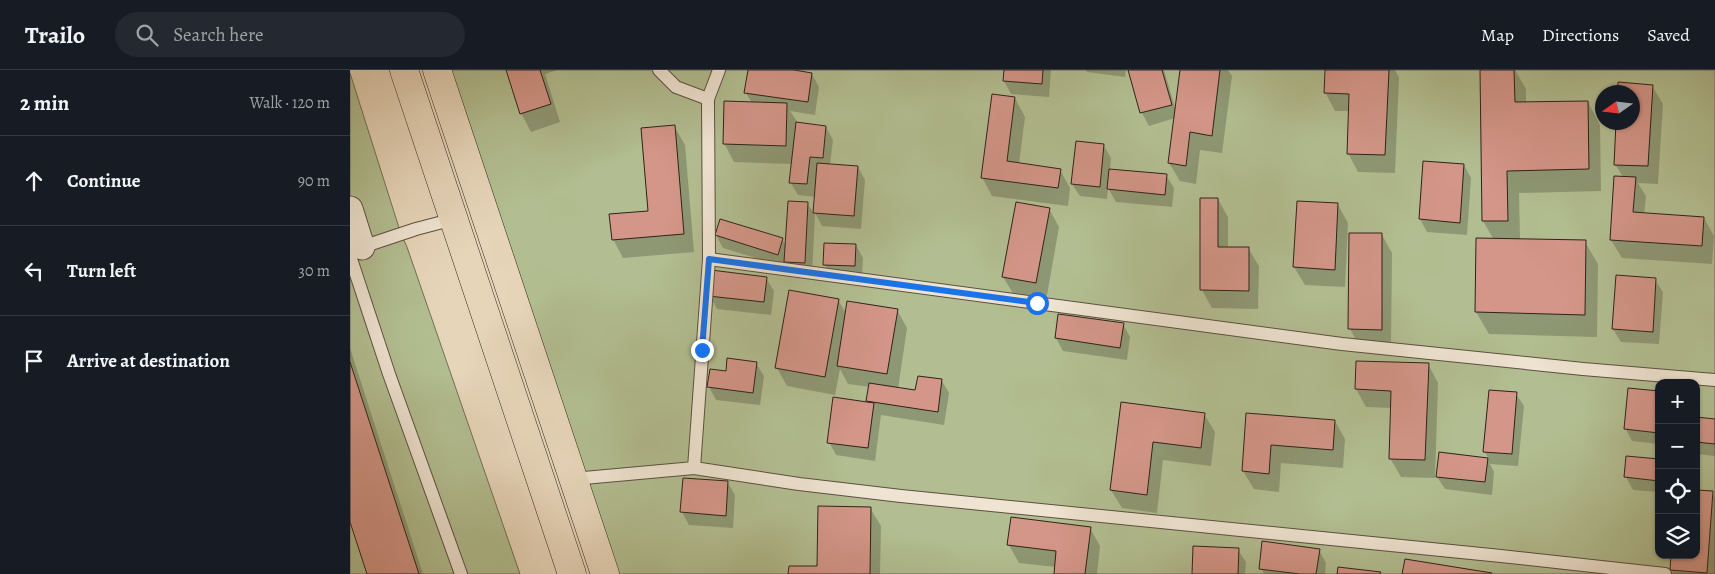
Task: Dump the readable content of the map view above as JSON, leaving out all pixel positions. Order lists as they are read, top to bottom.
{
  "north": "left",
  "page": {
    "header": "Trailo",
    "search": "Search here",
    "nav": ["Map", "Directions", "Saved"],
    "heading": ["2 min", "Walk · 120 m"],
    "list": [
      ["Continue", "90 m"],
      ["Turn left", "30 m"],
      "Arrive at destination"
    ],
    "map_buttons": ["+", "−"]
  }
}
